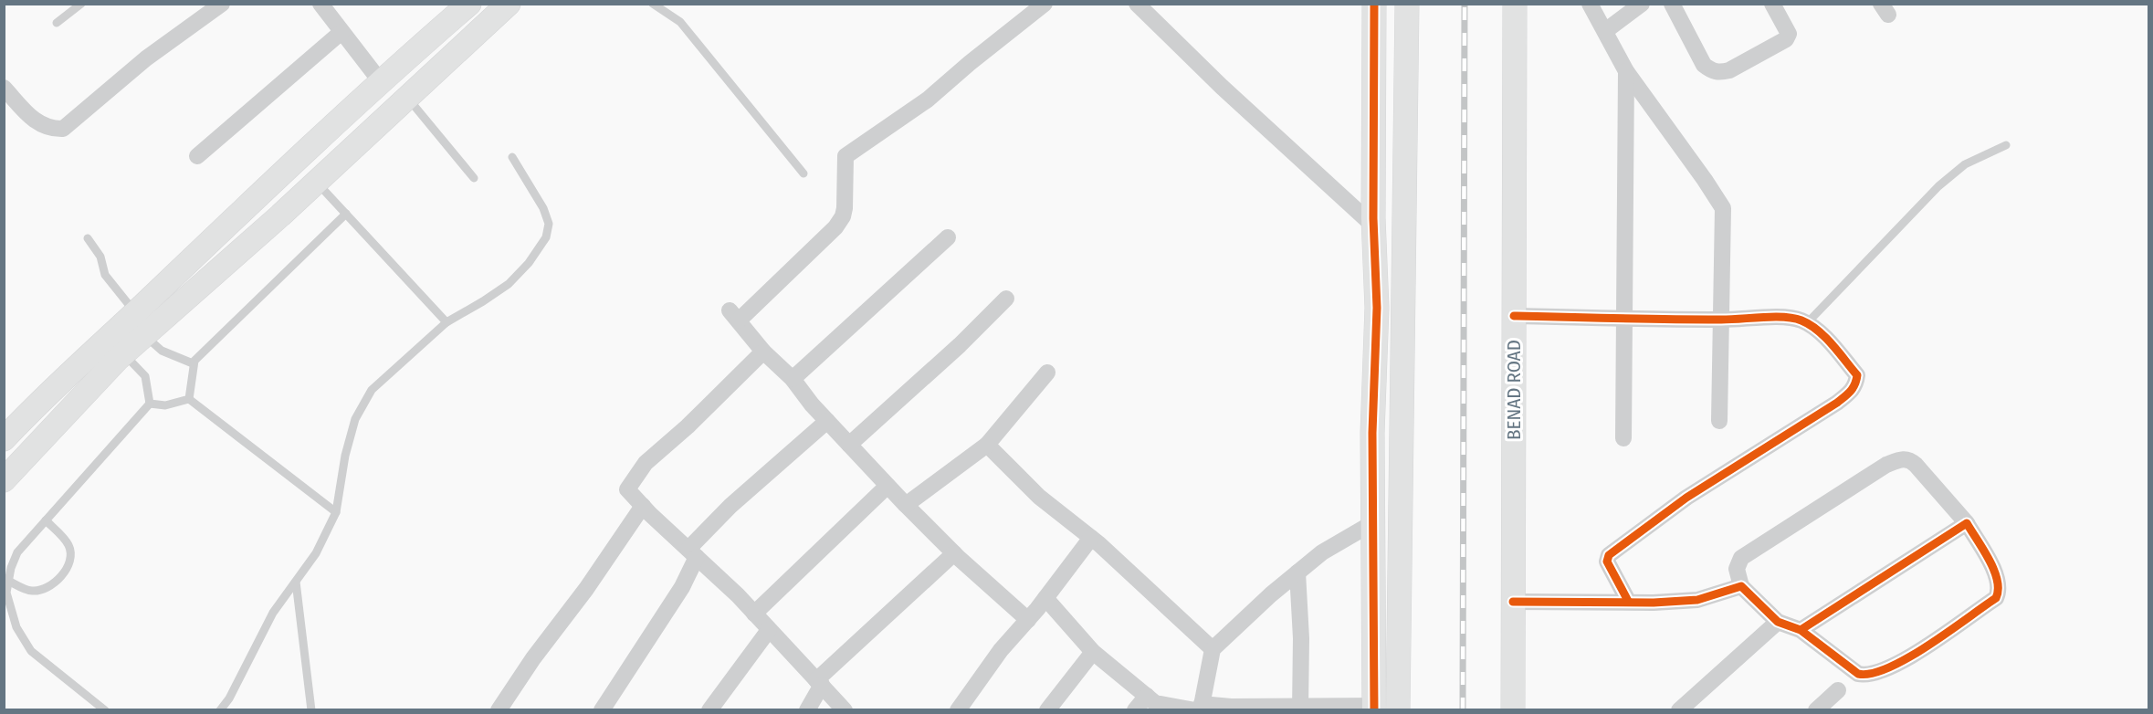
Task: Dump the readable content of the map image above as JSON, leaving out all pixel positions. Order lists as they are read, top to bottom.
{
  "streets": {
    "street": ["BENAD ROAD"]
  }
}
